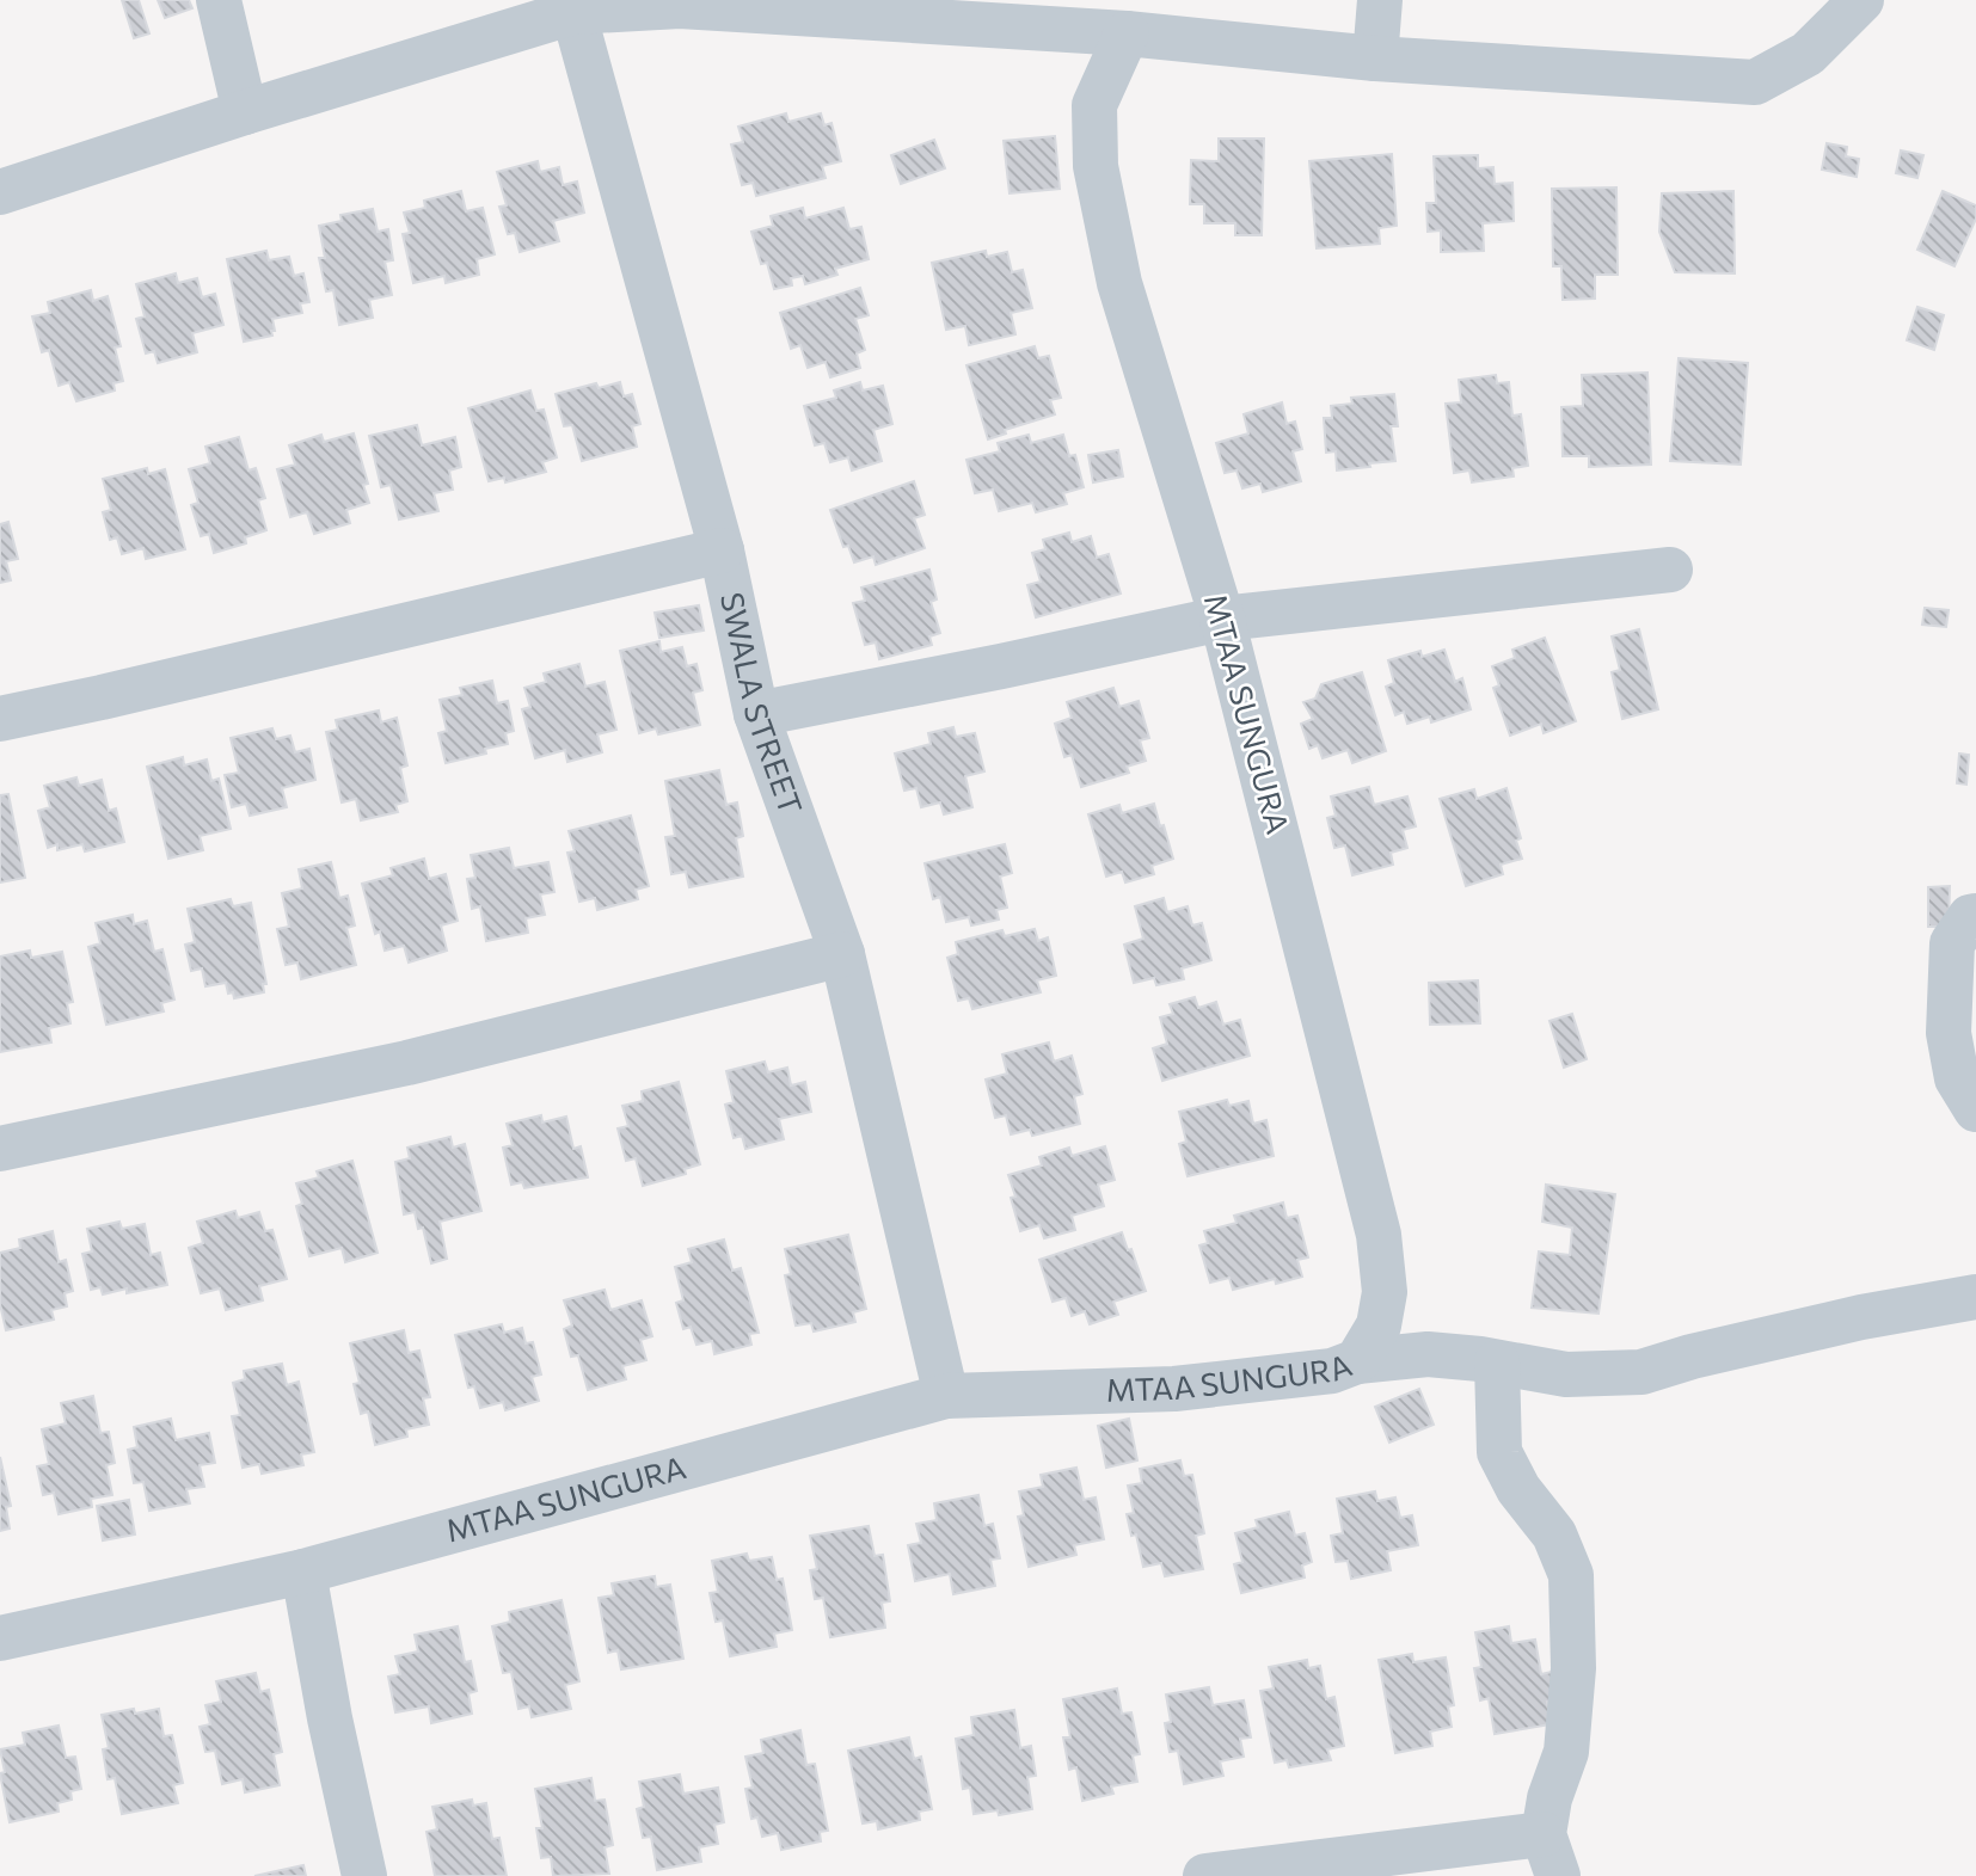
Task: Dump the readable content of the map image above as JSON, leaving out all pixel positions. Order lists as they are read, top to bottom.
{
  "streets": {
    "street": ["SWALA STREET", "MTAA SUNGURA"]
  },
  "crossings": [
    ["SWALA STREET", "MTAA SUNGURA"]
  ]
}
